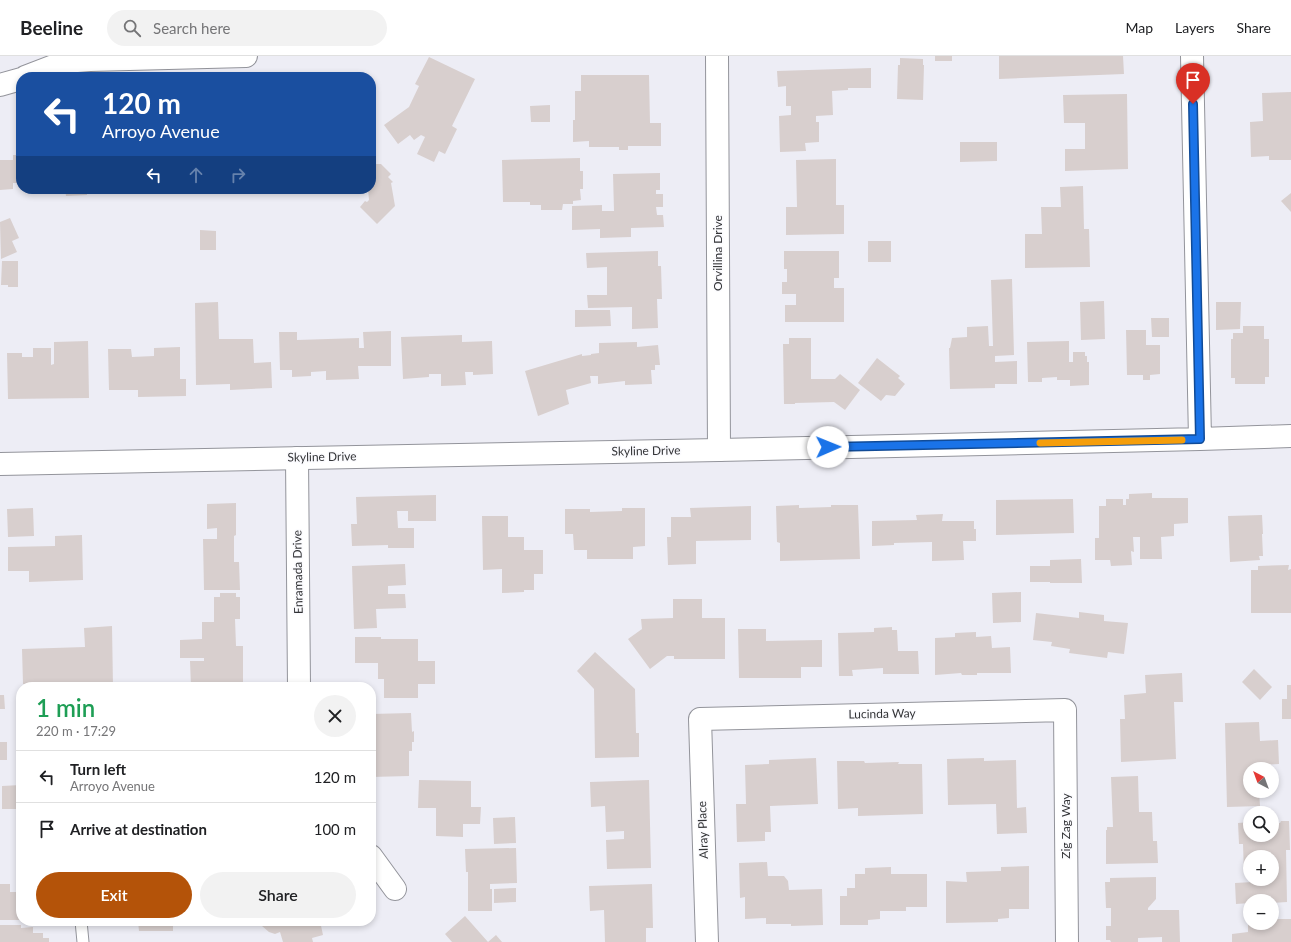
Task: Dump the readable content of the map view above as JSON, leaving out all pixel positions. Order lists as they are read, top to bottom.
{
  "streets": {
    "street": [
      "Orvillina Drive",
      "Skyline Drive",
      "Enramada Drive",
      "Lucinda Way",
      "Zig Zag Way",
      "Alray Place"
    ]
  },
  "crossings": [
    ["Orvillina Drive", "Skyline Drive"],
    ["Skyline Drive", "Enramada Drive"],
    ["Lucinda Way", "Zig Zag Way"],
    ["Lucinda Way", "Alray Place"]
  ],
  "north": "top left",
  "page": {
    "header": "Beeline",
    "search": "Search here",
    "nav": ["Map", "Layers", "Share"],
    "turn": ["120 m", "Arroyo Avenue"],
    "heading": ["1 min", "220 m · 17:29"],
    "list": [
      {
        "name": "Turn left",
        "note": "Arroyo Avenue",
        "value": "120 m"
      },
      {
        "name": "Arrive at destination",
        "value": "100 m"
      }
    ],
    "map_buttons": ["+", "−"],
    "buttons": ["Exit", "Share"]
  }
}
